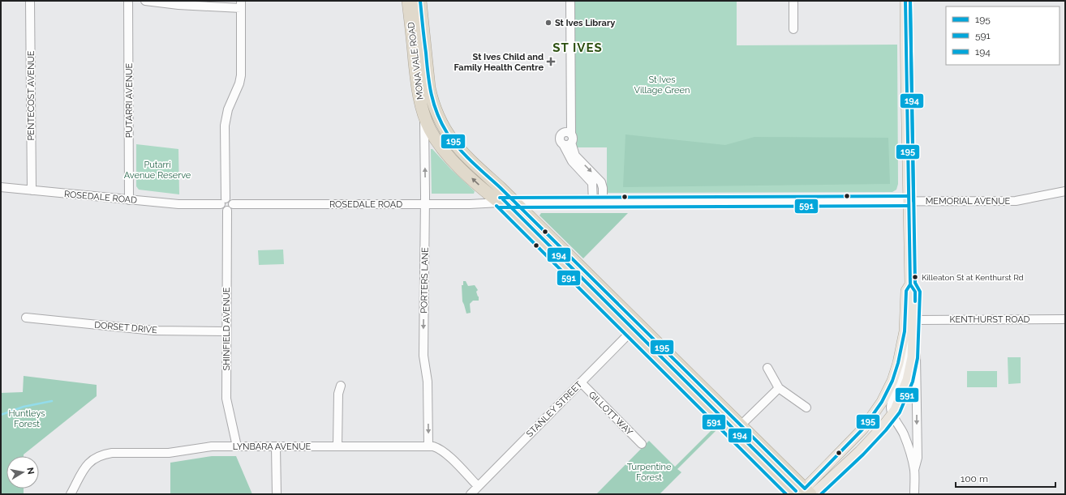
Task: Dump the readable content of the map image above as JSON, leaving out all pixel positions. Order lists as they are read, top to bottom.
{
  "streets": {
    "highway": ["MONA VALE ROAD"],
    "street": [
      "PENTECOST AVENUE",
      "PUTARRI AVENUE",
      "ROSEDALE ROAD",
      "MEMORIAL AVENUE",
      "PORTERS LANE",
      "KENTHURST ROAD",
      "DORSET DRIVE",
      "SHINFIELD AVENUE",
      "STANLEY STREET",
      "GILLOTT WAY",
      "LYNBARA AVENUE"
    ]
  },
  "crossings": [
    ["MONA VALE ROAD", "ROSEDALE ROAD"],
    ["MONA VALE ROAD", "MEMORIAL AVENUE"],
    ["MONA VALE ROAD", "PORTERS LANE"],
    ["MONA VALE ROAD", "STANLEY STREET"],
    ["PENTECOST AVENUE", "ROSEDALE ROAD"],
    ["PUTARRI AVENUE", "ROSEDALE ROAD"],
    ["ROSEDALE ROAD", "MEMORIAL AVENUE"],
    ["ROSEDALE ROAD", "PORTERS LANE"],
    ["ROSEDALE ROAD", "SHINFIELD AVENUE"],
    ["PORTERS LANE", "LYNBARA AVENUE"],
    ["DORSET DRIVE", "SHINFIELD AVENUE"],
    ["SHINFIELD AVENUE", "LYNBARA AVENUE"],
    ["STANLEY STREET", "GILLOTT WAY"],
    ["STANLEY STREET", "LYNBARA AVENUE"]
  ],
  "districts": ["ST IVES"],
  "parks": [
    "St Ives Village Green",
    "Putarri Avenue Reserve",
    "Huntleys Forest",
    "Turpentine Forest"
  ],
  "places": {
    "other": ["St Ives Library", "Killeaton St at Kenthurst Rd"],
    "health": ["St Ives Child and Family Health Centre"]
  },
  "lines": ["transit line 195", "transit line 591", "transit line 194"],
  "legend": ["195", "591", "194"],
  "scale_bar": "100 m",
  "north": "right"
}
